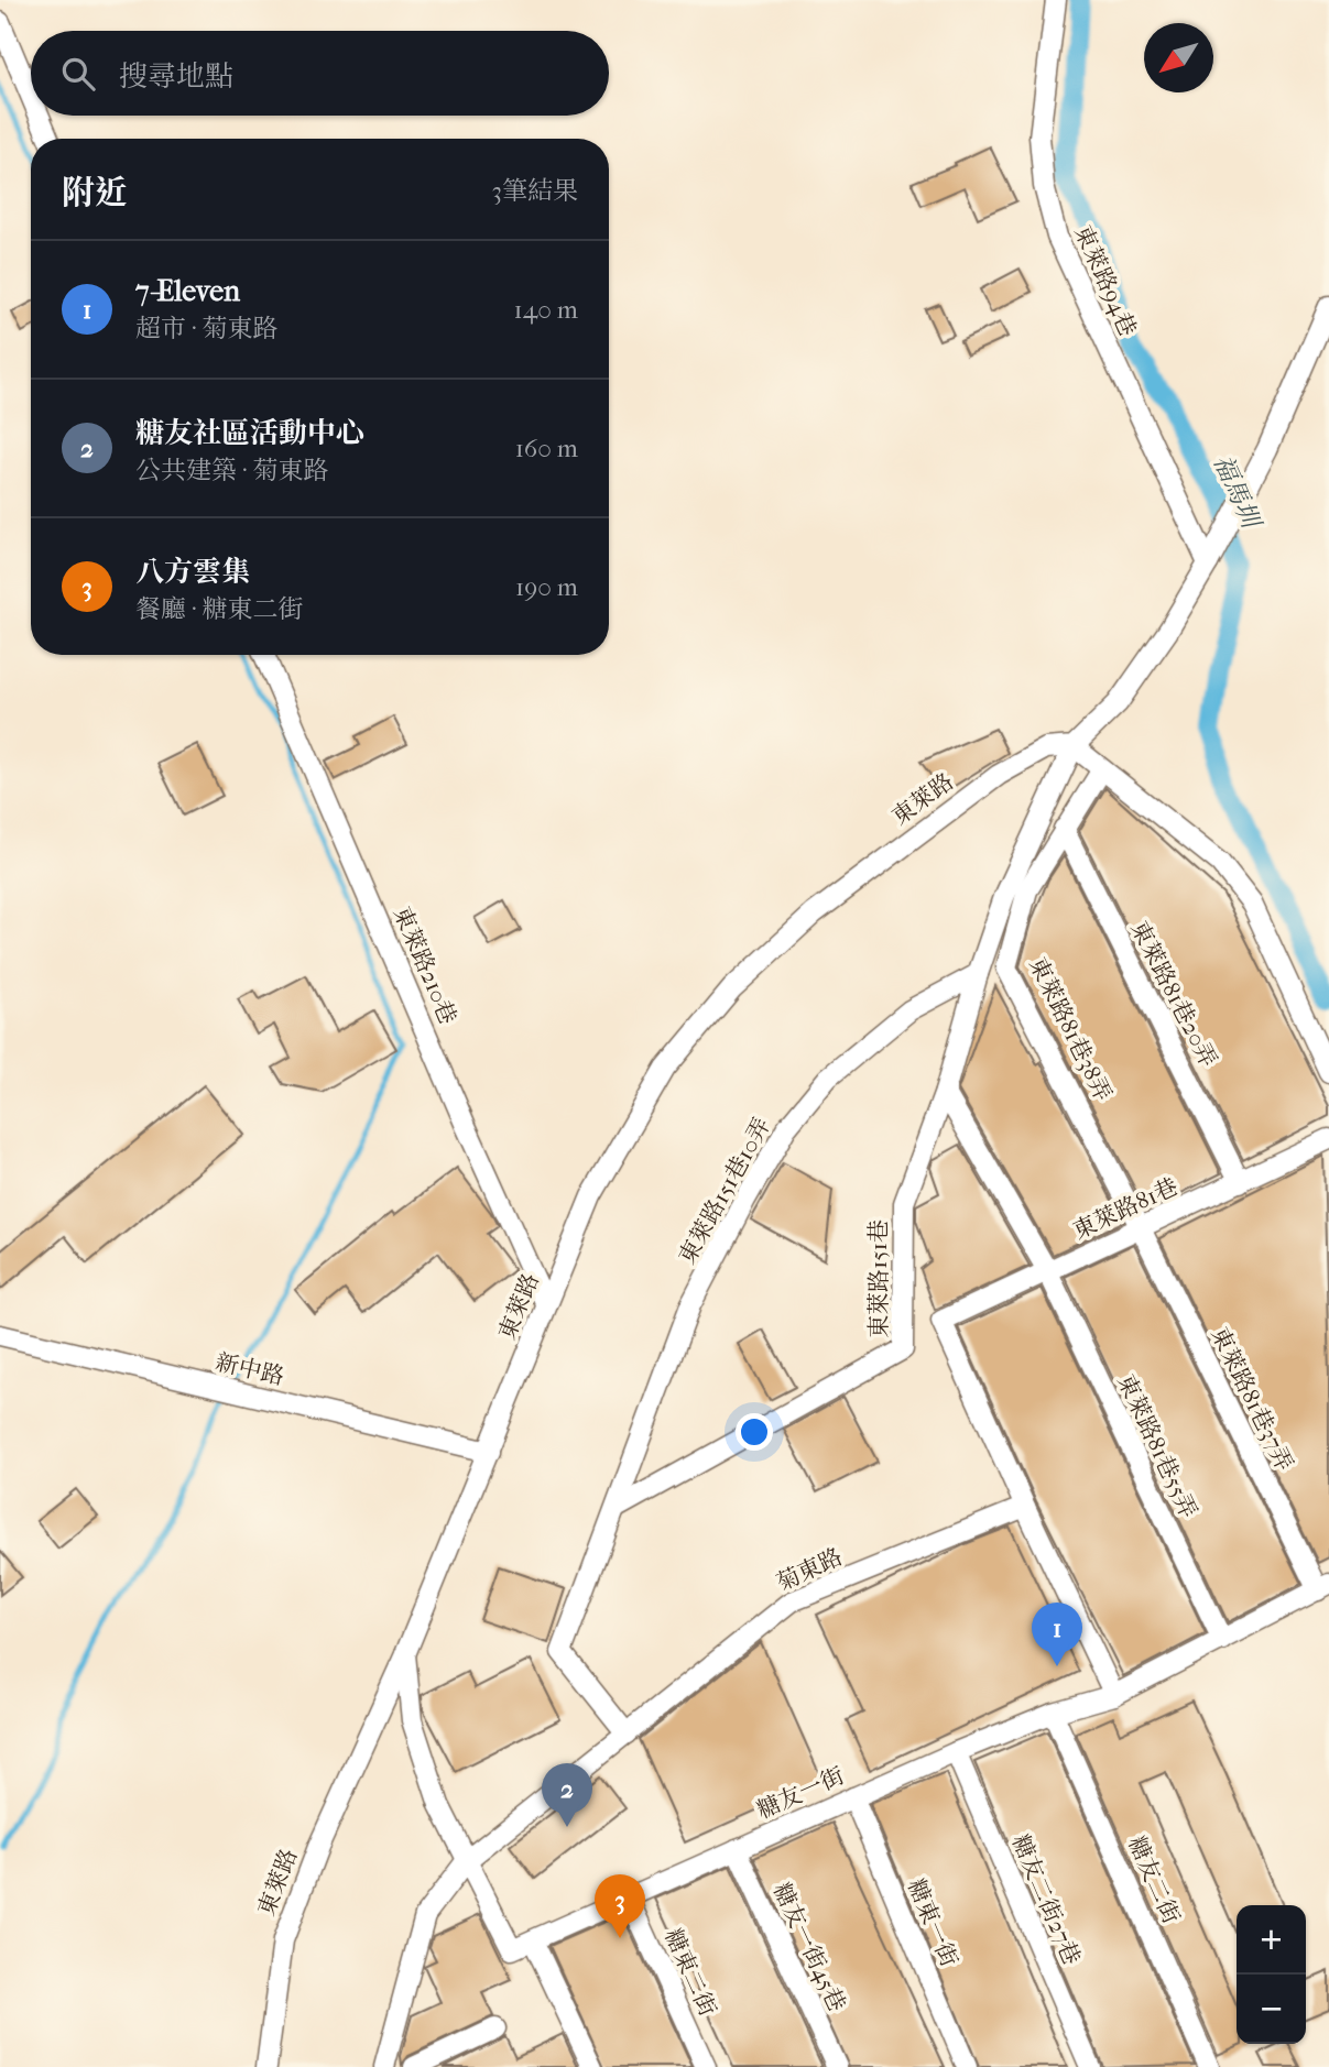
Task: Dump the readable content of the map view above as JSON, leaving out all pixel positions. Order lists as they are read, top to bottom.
{
  "streets": {
    "street": [
      "東萊路94巷",
      "東萊路",
      "東萊路210巷",
      "東萊路81巷20弄",
      "東萊路81巷38弄",
      "東萊路151巷10弄",
      "東萊路81巷",
      "東萊路151巷",
      "新中路",
      "東萊路81巷37弄",
      "東萊路81巷55弄",
      "菊東路",
      "糖友一街",
      "糖友二街",
      "糖友二街27巷",
      "糖東一街",
      "糖友一街45巷",
      "糖東二街"
    ]
  },
  "crossings": [
    ["東萊路", "東萊路210巷"],
    ["東萊路", "東萊路151巷"],
    ["東萊路", "新中路"],
    ["東萊路81巷20弄", "東萊路81巷38弄"],
    ["東萊路81巷20弄", "東萊路81巷"],
    ["東萊路81巷38弄", "東萊路81巷"],
    ["東萊路81巷38弄", "東萊路81巷37弄"],
    ["東萊路151巷10弄", "東萊路151巷"],
    ["東萊路81巷", "東萊路81巷37弄"],
    ["東萊路81巷", "東萊路81巷55弄"],
    ["東萊路81巷", "菊東路"],
    ["東萊路151巷", "東萊路81巷55弄"],
    ["菊東路", "糖友一街"],
    ["糖友一街", "糖友二街"],
    ["糖友一街", "糖友二街27巷"],
    ["糖友一街", "糖東一街"],
    ["糖友一街", "糖友一街45巷"],
    ["糖友一街", "糖東二街"]
  ],
  "water": ["福馬圳"],
  "north": "bottom left",
  "page": {
    "search": "搜尋地點",
    "heading": ["附近", "3筆結果"],
    "list": [
      {
        "mark": "1",
        "name": "7-Eleven",
        "note": "超市 · 菊東路",
        "value": "140 m"
      },
      {
        "mark": "2",
        "name": "糖友社區活動中心",
        "note": "公共建築 · 菊東路",
        "value": "160 m"
      },
      {
        "mark": "3",
        "name": "八方雲集",
        "note": "餐廳 · 糖東二街",
        "value": "190 m"
      }
    ],
    "pins": ["1", "2", "3"],
    "map_buttons": ["+", "−"]
  }
}
